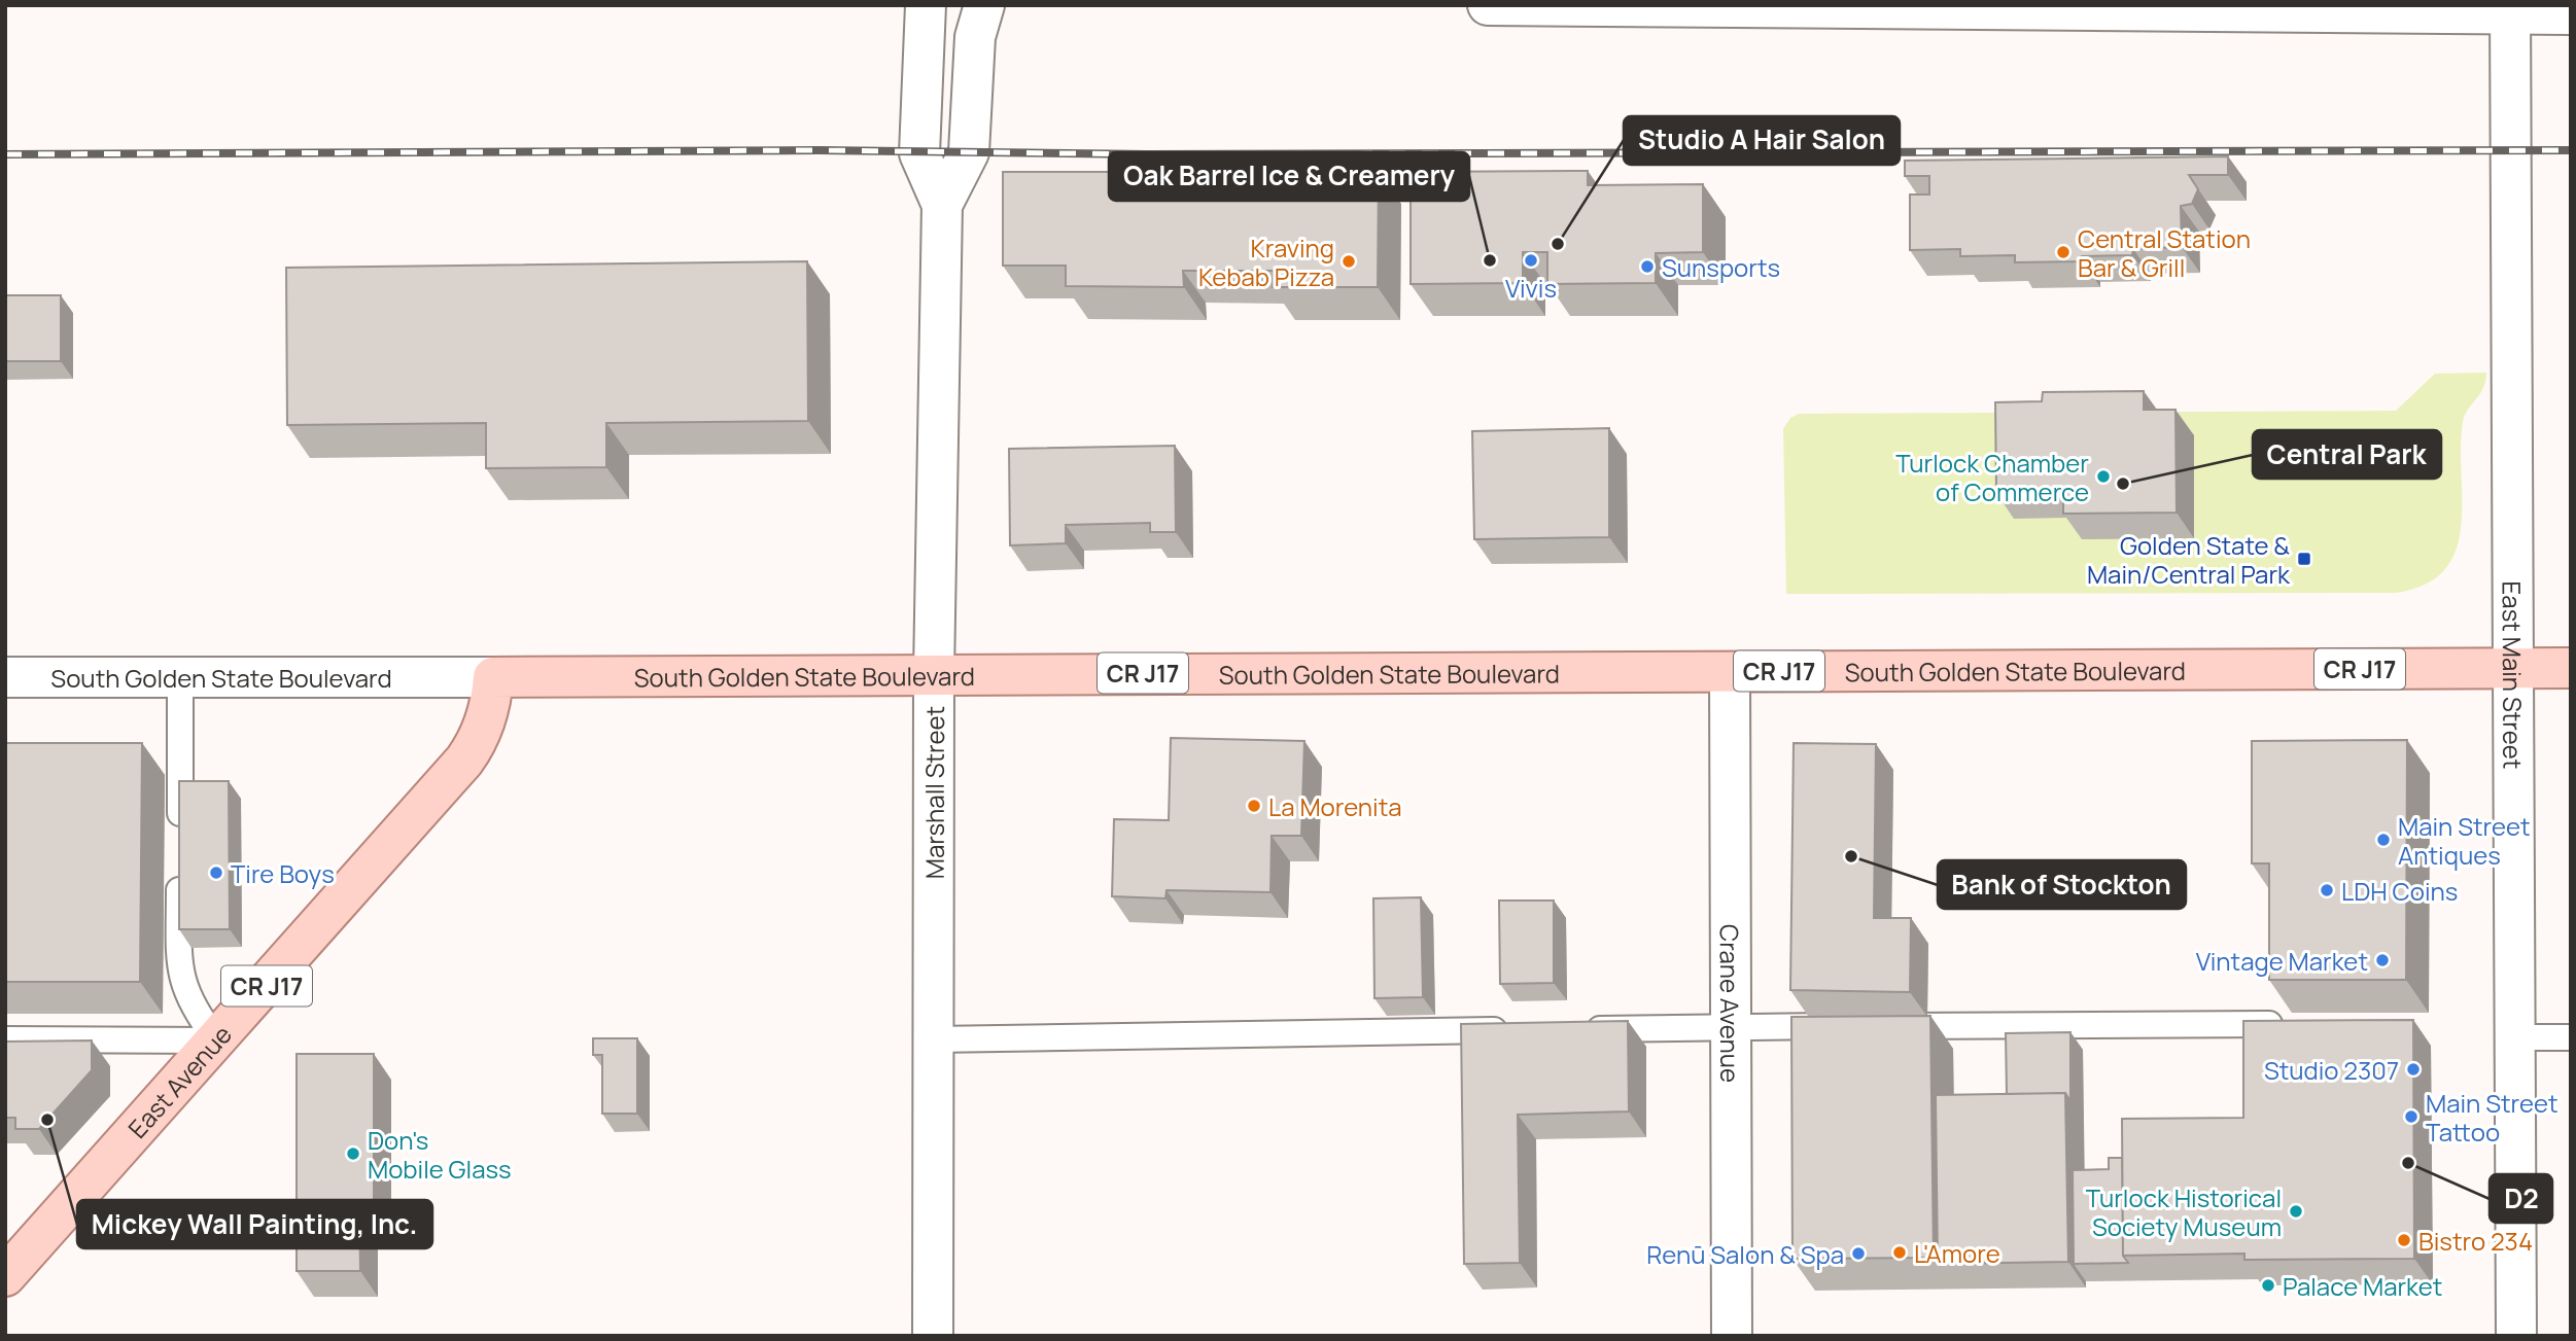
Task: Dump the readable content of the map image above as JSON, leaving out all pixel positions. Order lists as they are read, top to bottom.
{
  "streets": {
    "main road": ["CR J17", "South Golden State Boulevard", "East Avenue"],
    "street": ["East Main Street", "Marshall Street", "Crane Avenue"]
  },
  "crossings": [
    ["CR J17", "South Golden State Boulevard"],
    ["CR J17", "East Main Street"],
    ["South Golden State Boulevard", "East Main Street"],
    ["South Golden State Boulevard", "Marshall Street"],
    ["South Golden State Boulevard", "Crane Avenue"],
    ["South Golden State Boulevard", "East Avenue"]
  ],
  "places": {
    "other": [
      "Studio A Hair Salon",
      "Central Station Bar & Grill",
      "Oak Barrel Ice & Creamery",
      "Vivis",
      "Kraving Kebab Pizza",
      "Sunsports",
      "Turlock Chamber of Commerce",
      "Central Park",
      "La Morenita",
      "Main Street Antiques",
      "Bank of Stockton",
      "Tire Boys",
      "LDH Coins",
      "Vintage Market",
      "Studio 2307",
      "Main Street Tattoo",
      "Mickey Wall Painting, Inc.",
      "Don's Mobile Glass",
      "D2",
      "Turlock Historical Society Museum",
      "Bistro 234",
      "L'Amore",
      "Renū Salon & Spa",
      "Palace Market"
    ],
    "transit": ["Golden State & Main/Central Park"]
  }
}
